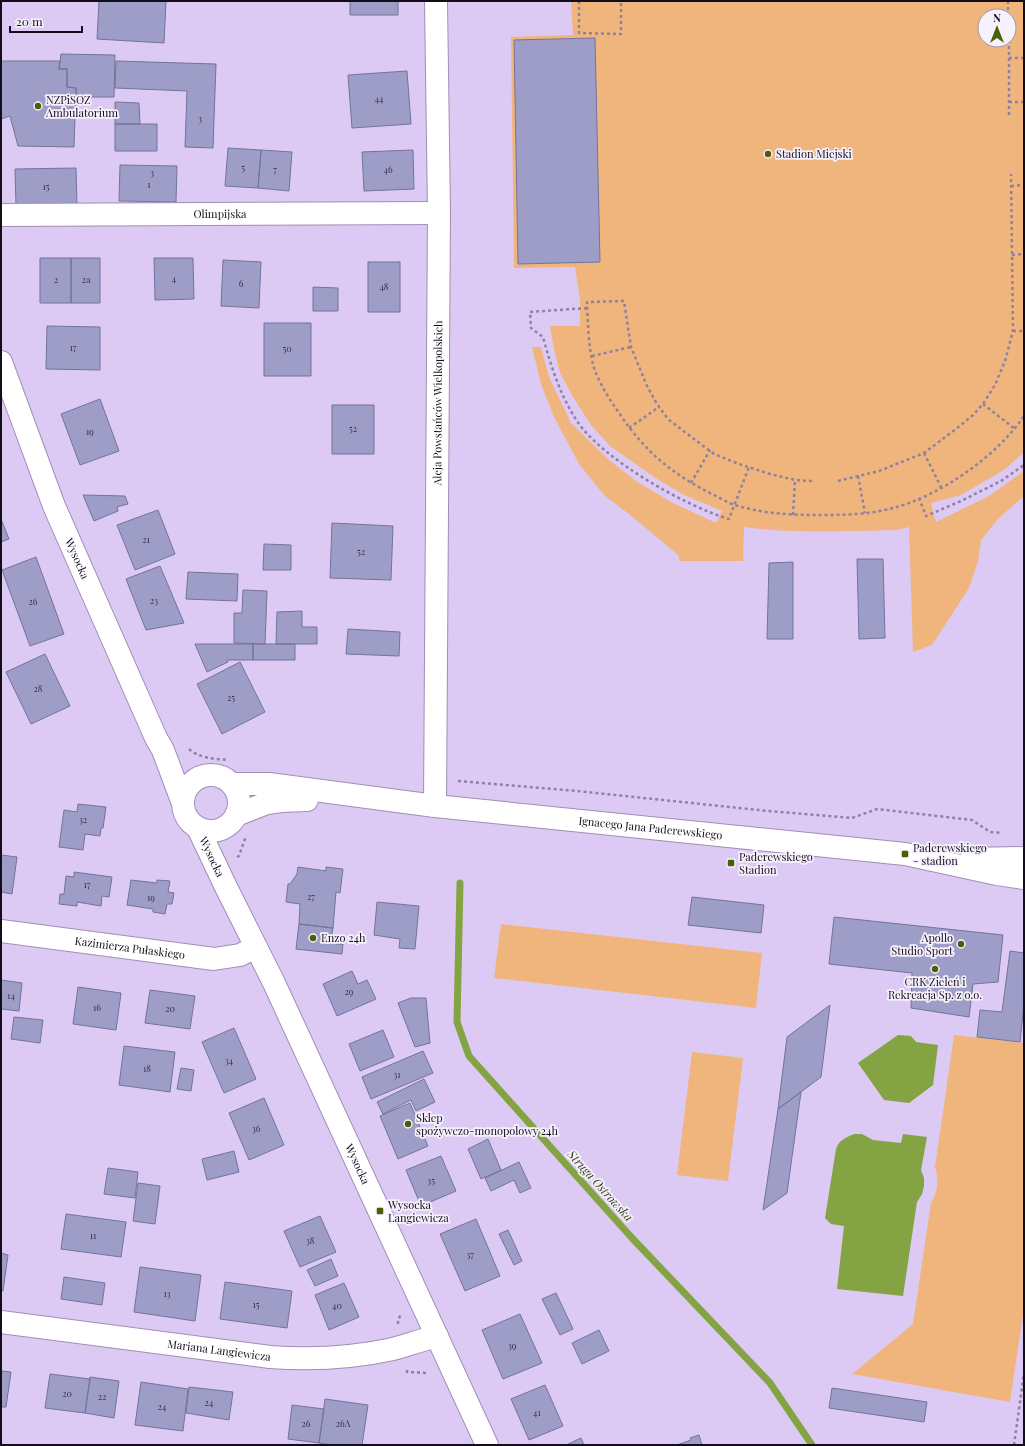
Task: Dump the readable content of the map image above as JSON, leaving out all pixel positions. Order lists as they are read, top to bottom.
{
  "streets": {
    "street": [
      "Olimpijska",
      "Aleja Powstańców Wielkopolskich",
      "Wysocka",
      "Ignacego Jana Paderewskiego",
      "Kazimierza Pułaskiego",
      "Mariana Langiewicza"
    ]
  },
  "crossings": [
    ["Olimpijska", "Aleja Powstańców Wielkopolskich"],
    ["Aleja Powstańców Wielkopolskich", "Ignacego Jana Paderewskiego"],
    ["Wysocka", "Ignacego Jana Paderewskiego"],
    ["Wysocka", "Kazimierza Pułaskiego"],
    ["Wysocka", "Mariana Langiewicza"]
  ],
  "water": ["Struga Ostrowska"],
  "places": {
    "other": [
      "NZPiSOZ Ambulatorium",
      "Stadion Miejski",
      "Enzo 24h",
      "Apollo Studio Sport",
      "CRK Zieleń i Rekreacja Sp. z o.o.",
      "Sklep spożywczo-monopolowy 24h"
    ],
    "transit": ["Paderewskiego - stadion", "Paderewskiego Stadion", "Wysocka Langiewicza"]
  },
  "house_numbers": [
    "44",
    "3",
    "5",
    "7",
    "46",
    "3",
    "1",
    "15",
    "4",
    "2",
    "2a",
    "6",
    "48",
    "17",
    "50",
    "52",
    "19",
    "21",
    "52",
    "23",
    "26",
    "28",
    "25",
    "32",
    "17",
    "27",
    "19",
    "29",
    "14",
    "16",
    "20",
    "34",
    "18",
    "31",
    "36",
    "35",
    "11",
    "38",
    "37",
    "13",
    "15",
    "40",
    "39",
    "20",
    "22",
    "24",
    "24",
    "41",
    "26",
    "26A"
  ],
  "scale_bar": "20 m",
  "north": "top"
}
